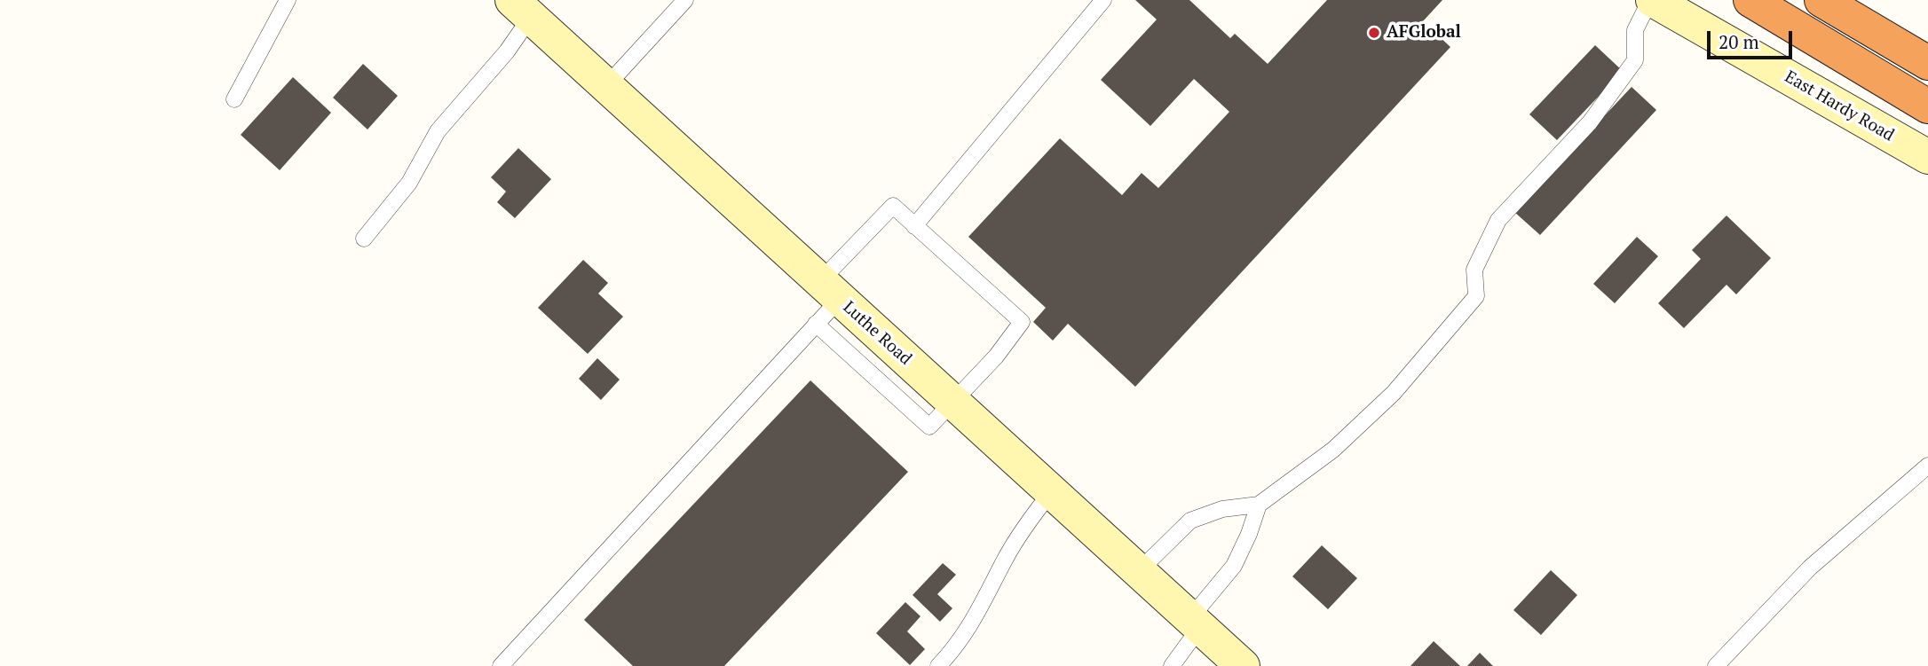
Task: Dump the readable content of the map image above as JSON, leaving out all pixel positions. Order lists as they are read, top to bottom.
{
  "streets": {
    "street": ["East Hardy Road", "Luthe Road"]
  },
  "places": ["AFGlobal"],
  "scale_bar": "20 m"
}
